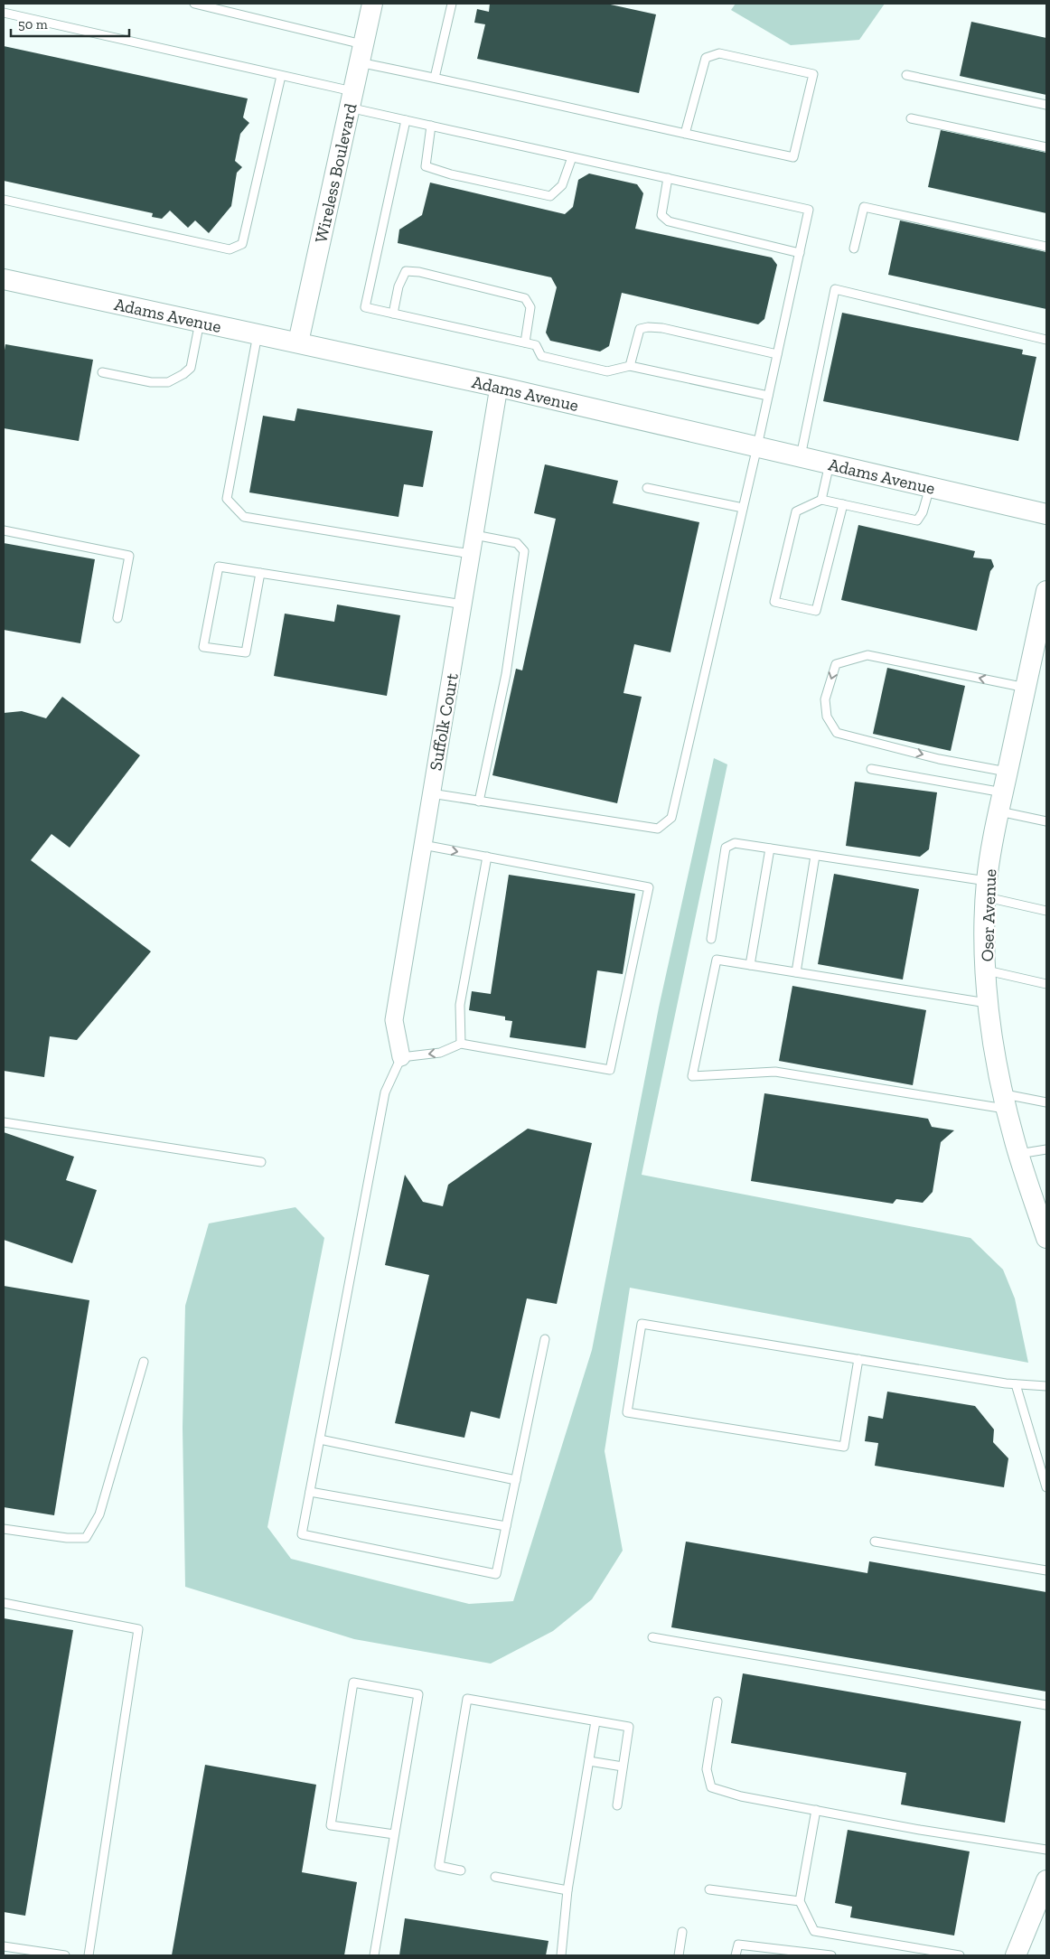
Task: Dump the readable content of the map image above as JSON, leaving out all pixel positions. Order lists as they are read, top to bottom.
{
  "streets": {
    "street": [
      "Wireless Boulevard",
      "Adams Avenue",
      "Suffolk Court",
      "Oser Avenue"
    ]
  },
  "crossings": [
    ["Wireless Boulevard", "Adams Avenue"],
    ["Adams Avenue", "Suffolk Court"]
  ],
  "scale_bar": "50 m"
}
